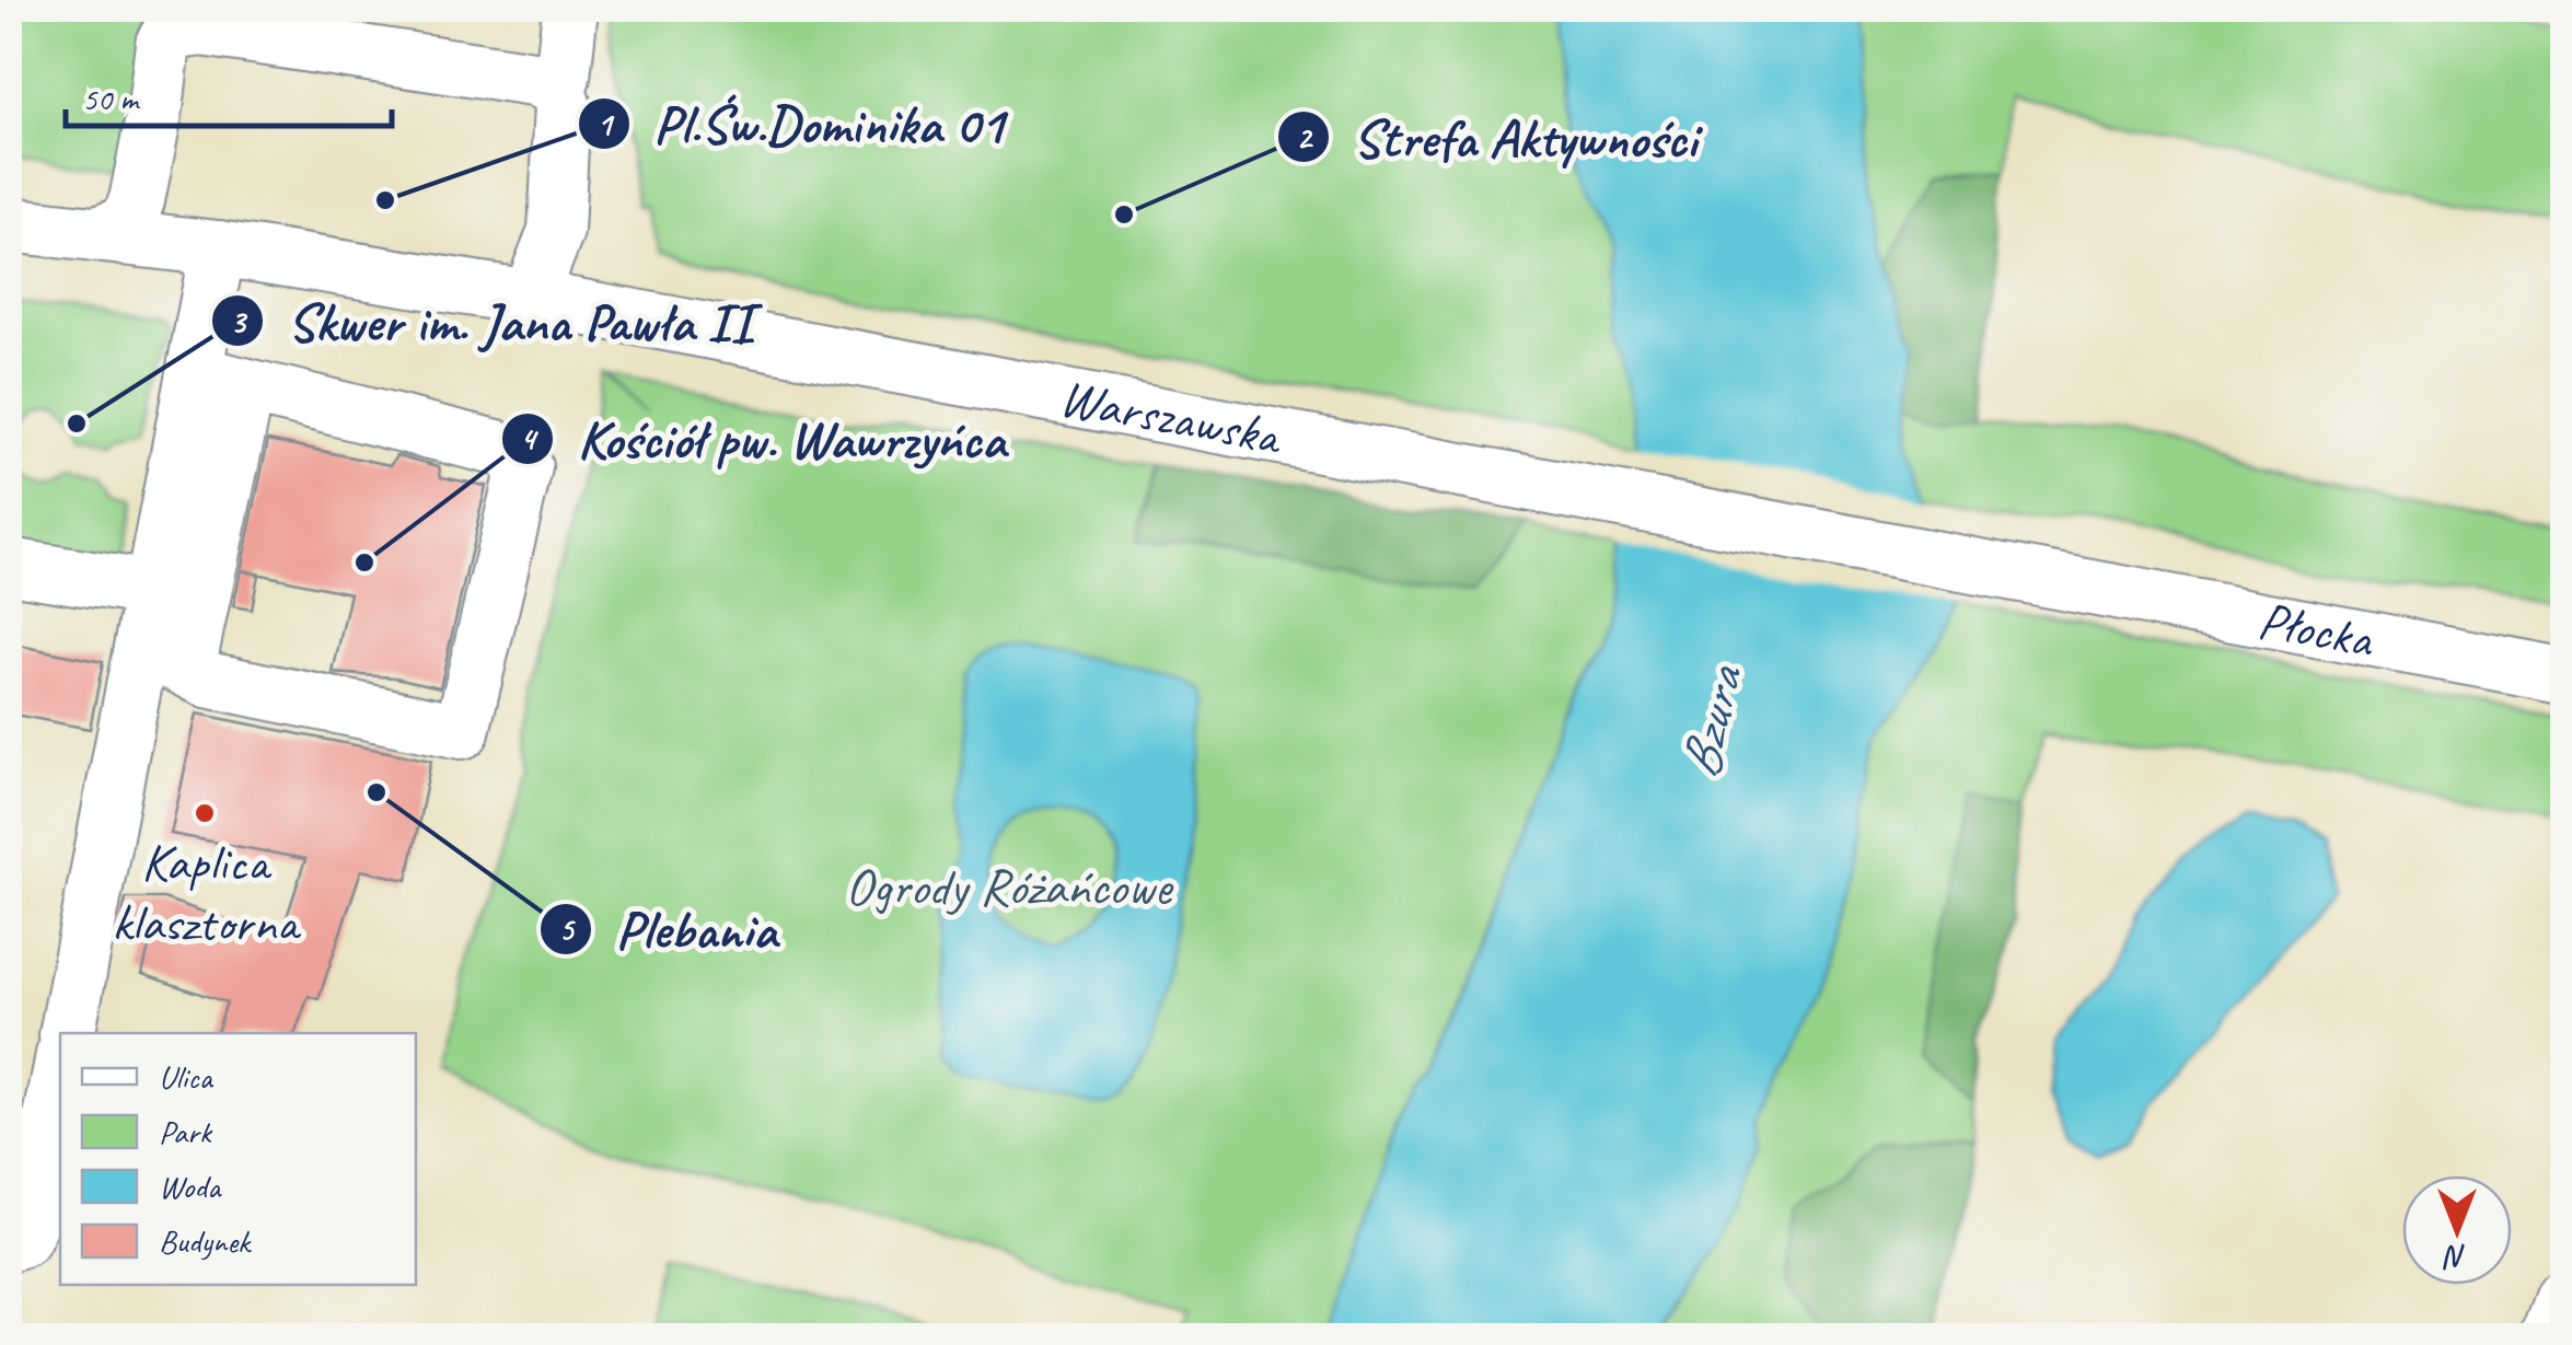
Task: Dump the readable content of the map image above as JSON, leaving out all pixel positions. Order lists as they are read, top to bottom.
{
  "streets": {
    "street": ["Warszawska", "Płocka"]
  },
  "crossings": [
    ["Warszawska", "Płocka"]
  ],
  "water": ["Bzura"],
  "parks": ["Ogrody Różańcowe"],
  "places": [
    "Pl.Św.Dominika 01",
    "Strefa Aktywności",
    "Skwer im. Jana Pawła II",
    "Kościół pw. Wawrzyńca",
    "Plebania",
    "Kaplica klasztorna"
  ],
  "legend": [
    "Ulica",
    "Park",
    "Woda",
    "Budynek"
  ],
  "scale_bar": "50 m",
  "north": "bottom"
}
